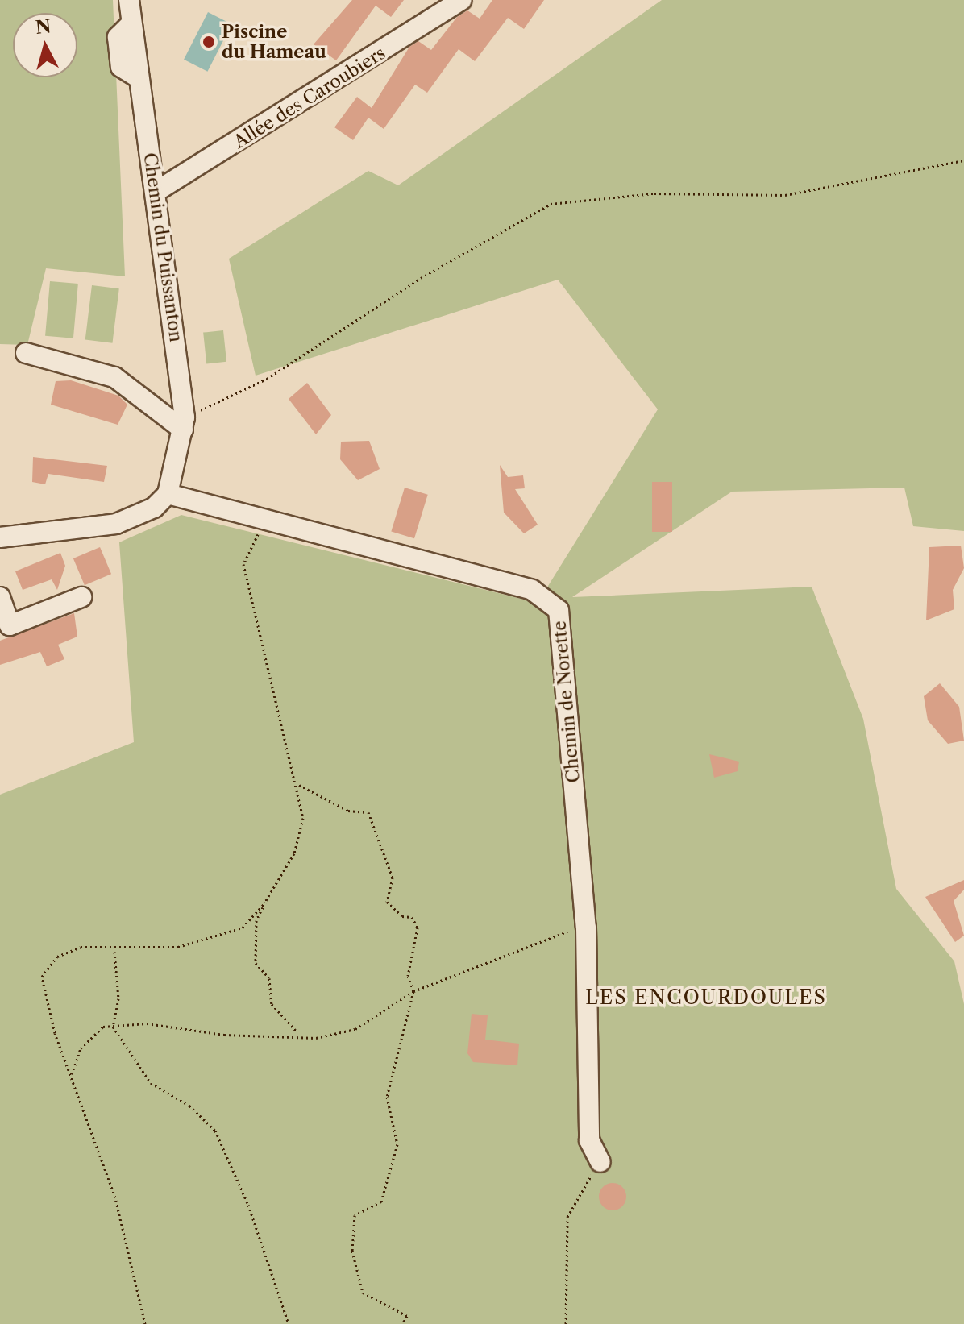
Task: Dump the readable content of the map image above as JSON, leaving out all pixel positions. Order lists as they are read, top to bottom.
{
  "streets": {
    "street": ["Allée des Caroubiers", "Chemin du Puissanton", "Chemin de Norette"]
  },
  "crossings": [
    ["Allée des Caroubiers", "Chemin du Puissanton"],
    ["Chemin du Puissanton", "Chemin de Norette"]
  ],
  "districts": ["LES ENCOURDOULES"],
  "places": ["Piscine du Hameau"],
  "north": "top"
}
